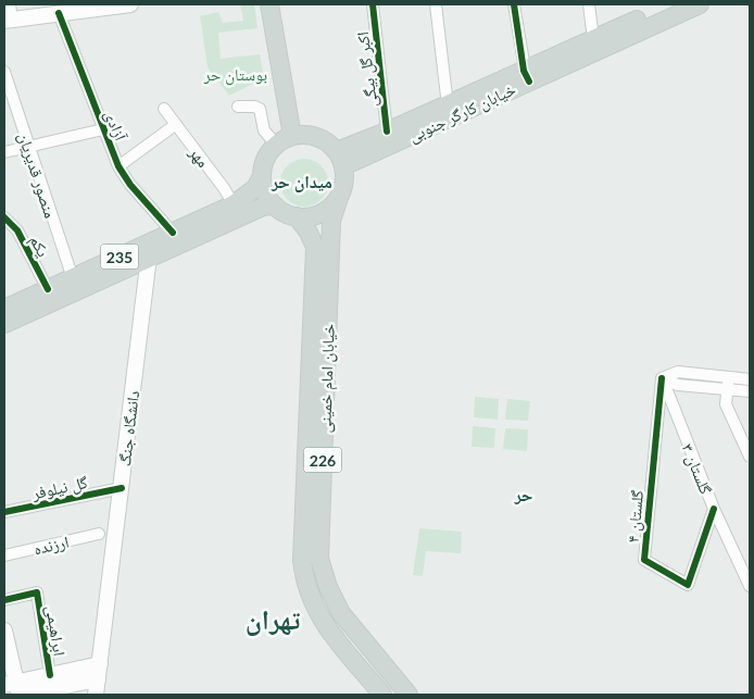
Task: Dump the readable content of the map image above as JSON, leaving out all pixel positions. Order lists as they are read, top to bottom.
{
  "streets": {
    "main road": [
      "خیابان کارگر جنوبی",
      "235",
      "خیابان امام خمینی",
      "دانشگاه جنگ",
      "226"
    ],
    "street": [
      "اکبر گل بیگی",
      "آزادی",
      "مهر",
      "منصور قدیریان",
      "یکم",
      "گلستان ۳",
      "گل نیلوفر",
      "گلستان ۴",
      "ارزنده",
      "ابراهیمی"
    ]
  },
  "crossings": [
    ["اکبر گل بیگی", "خیابان کارگر جنوبی"],
    ["خیابان کارگر جنوبی", "235"],
    ["خیابان کارگر جنوبی", "خیابان امام خمینی"],
    ["آزادی", "235"],
    ["مهر", "235"],
    ["منصور قدیریان", "235"],
    ["یکم", "235"],
    ["235", "خیابان امام خمینی"],
    ["235", "دانشگاه جنگ"],
    ["دانشگاه جنگ", "گل نیلوفر"],
    ["گلستان ۳", "گلستان ۴"]
  ],
  "districts": ["میدان حر", "حر", "تهران"],
  "parks": ["بوستان حر"]
}
